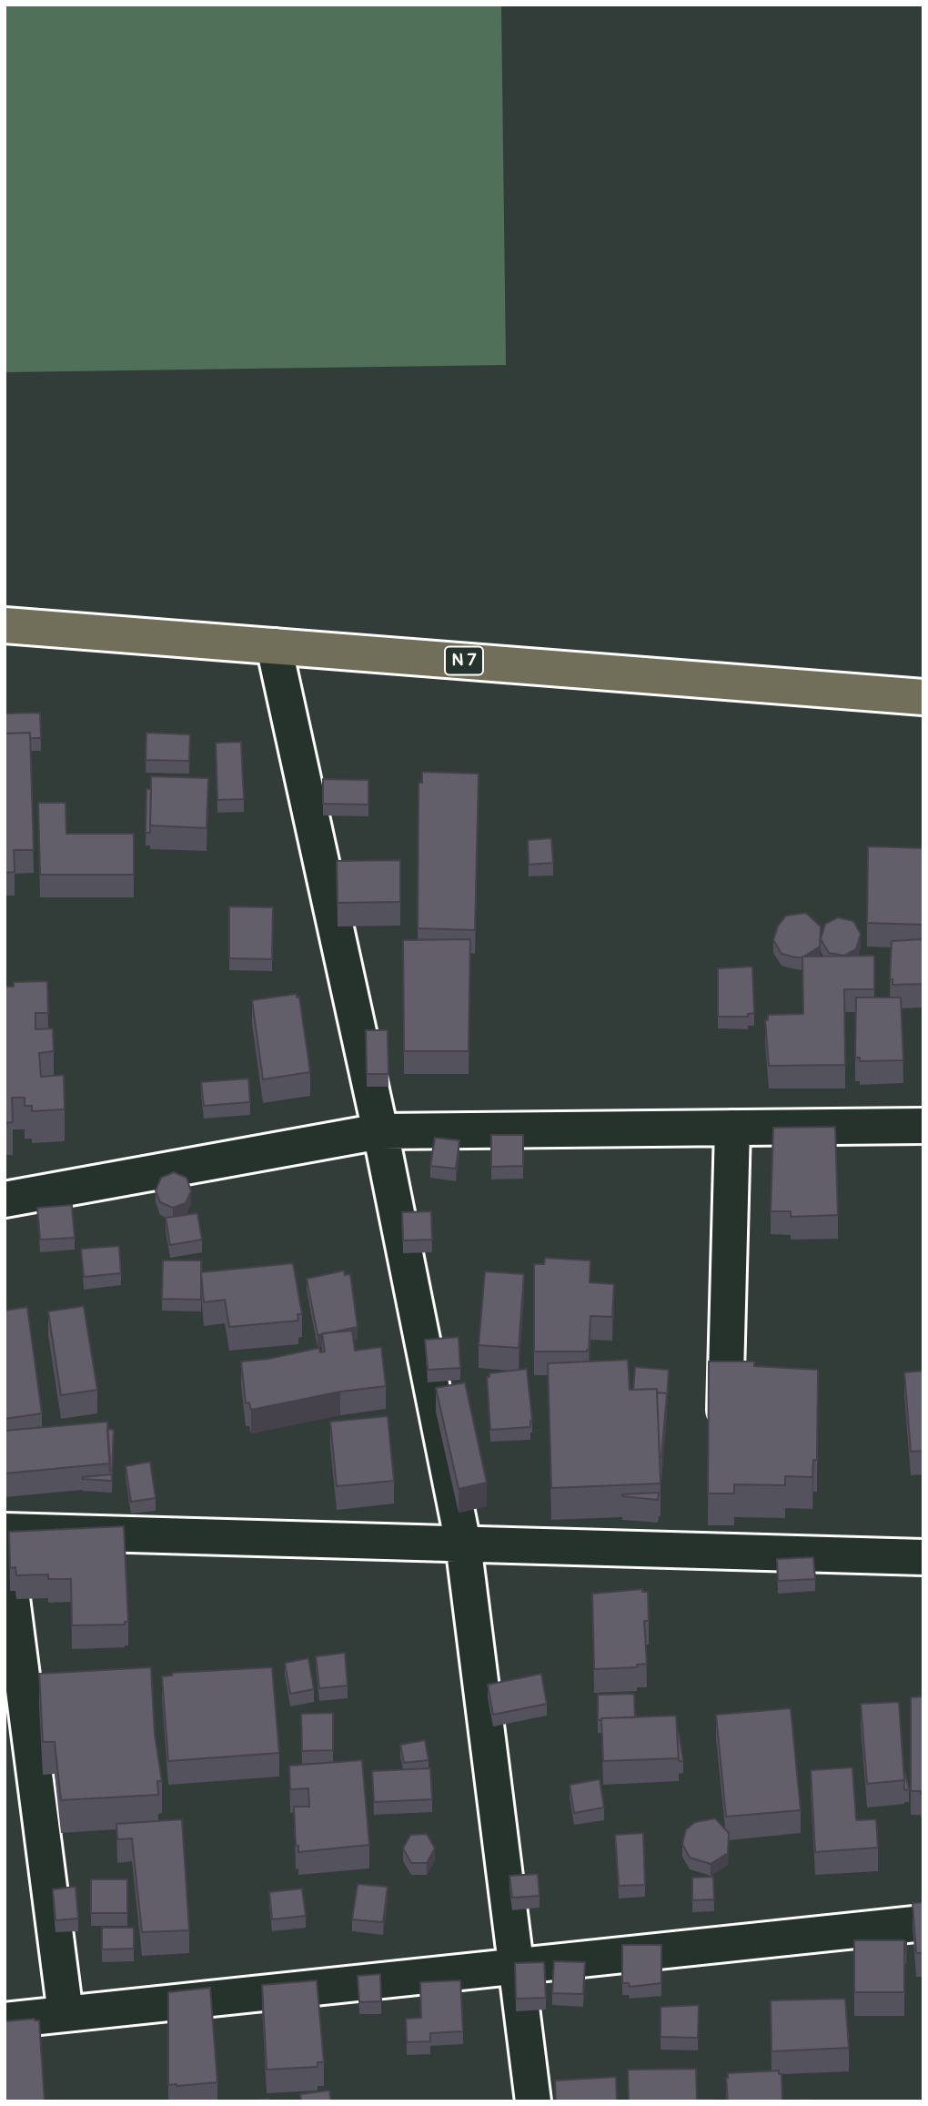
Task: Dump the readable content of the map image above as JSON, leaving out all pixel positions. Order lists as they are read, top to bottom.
{
  "streets": {
    "highway": ["N 7"]
  }
}
